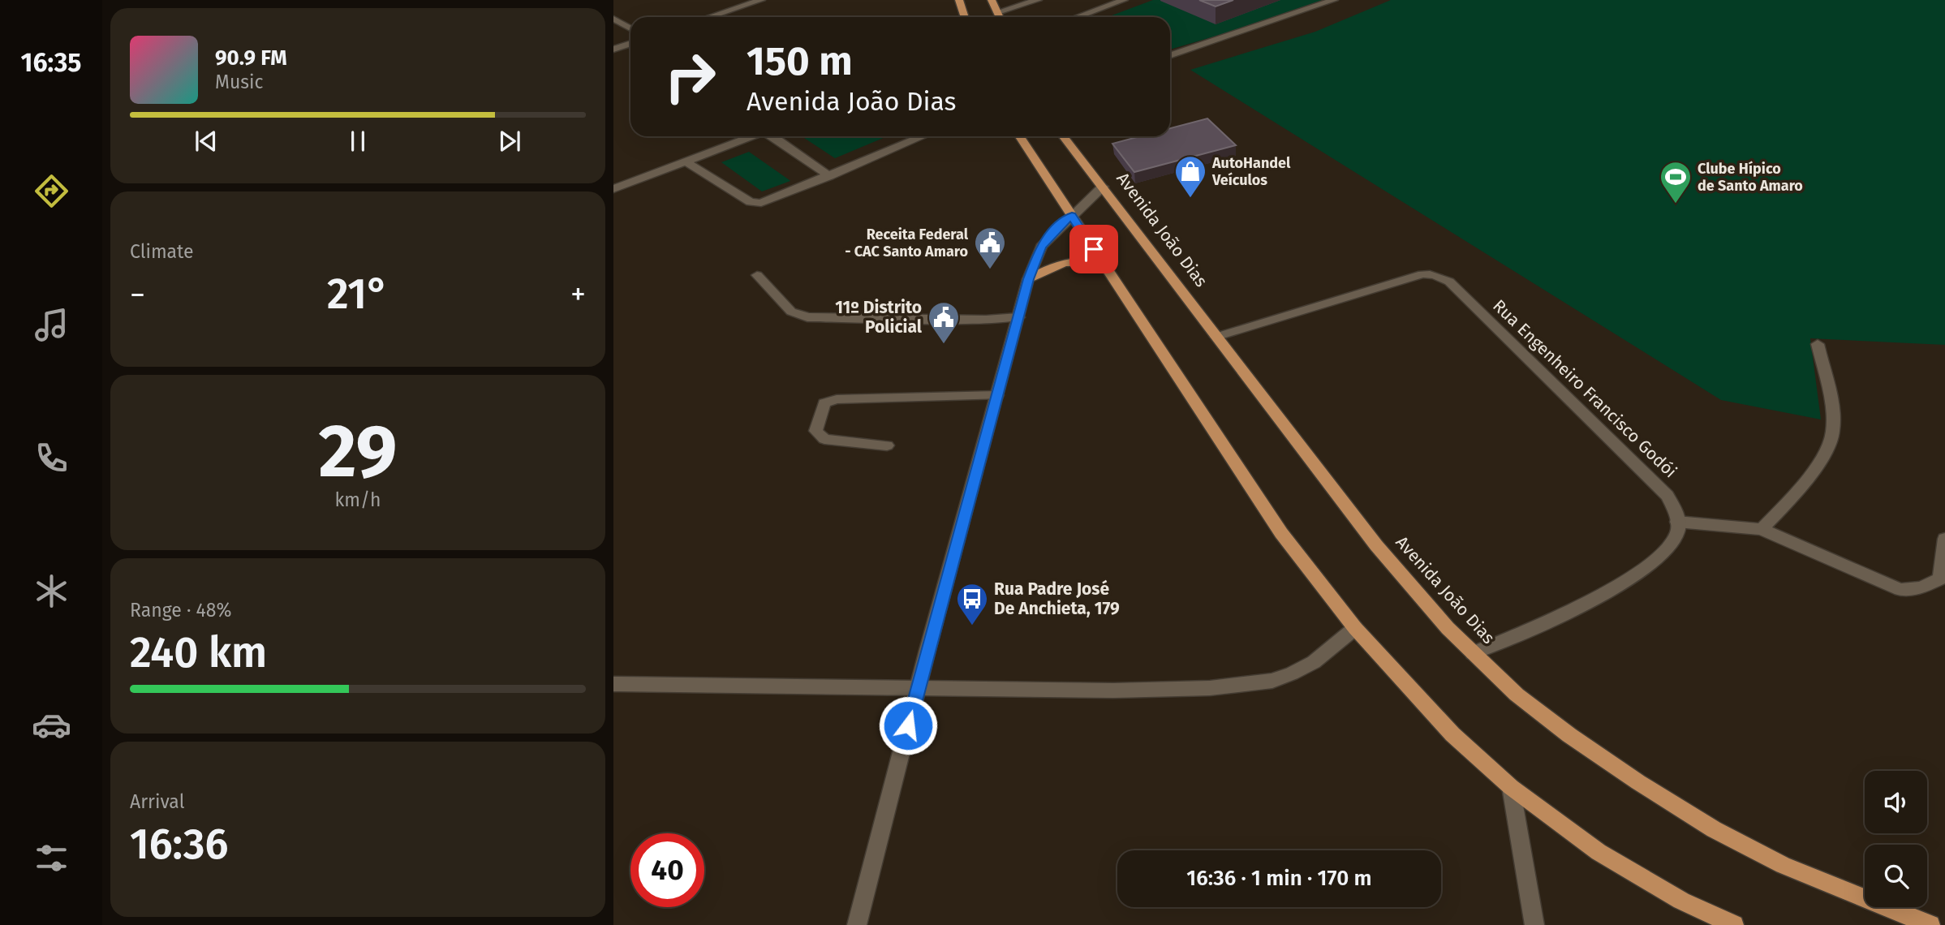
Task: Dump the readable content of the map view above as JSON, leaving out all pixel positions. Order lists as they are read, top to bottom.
{
  "streets": {
    "main road": ["Avenida João Dias"],
    "street": ["Rua Engenheiro Francisco Godói"]
  },
  "crossings": [
    ["Avenida João Dias", "Rua Engenheiro Francisco Godói"]
  ],
  "places": {
    "shop": ["AutoHandel Veículos"],
    "sports": ["Clube Hípico de Santo Amaro"],
    "public building": ["Receita Federal - CAC Santo Amaro", "11º Distrito Policial"],
    "bus stop": ["Rua Padre José De Anchieta, 179"]
  },
  "page": {
    "tabs": "16:35",
    "turn": ["150 m", "Avenida João Dias"],
    "song": ["90.9 FM", "Music"],
    "tile": [
      "Climate",
      ["29", "km/h"],
      ["Range · 48%", "240 km"],
      ["Arrival", "16:36"]
    ],
    "heat": ["−", "21°", "+"],
    "limit": "40",
    "trip": "16:36 · 1 min · 170 m"
  }
}
